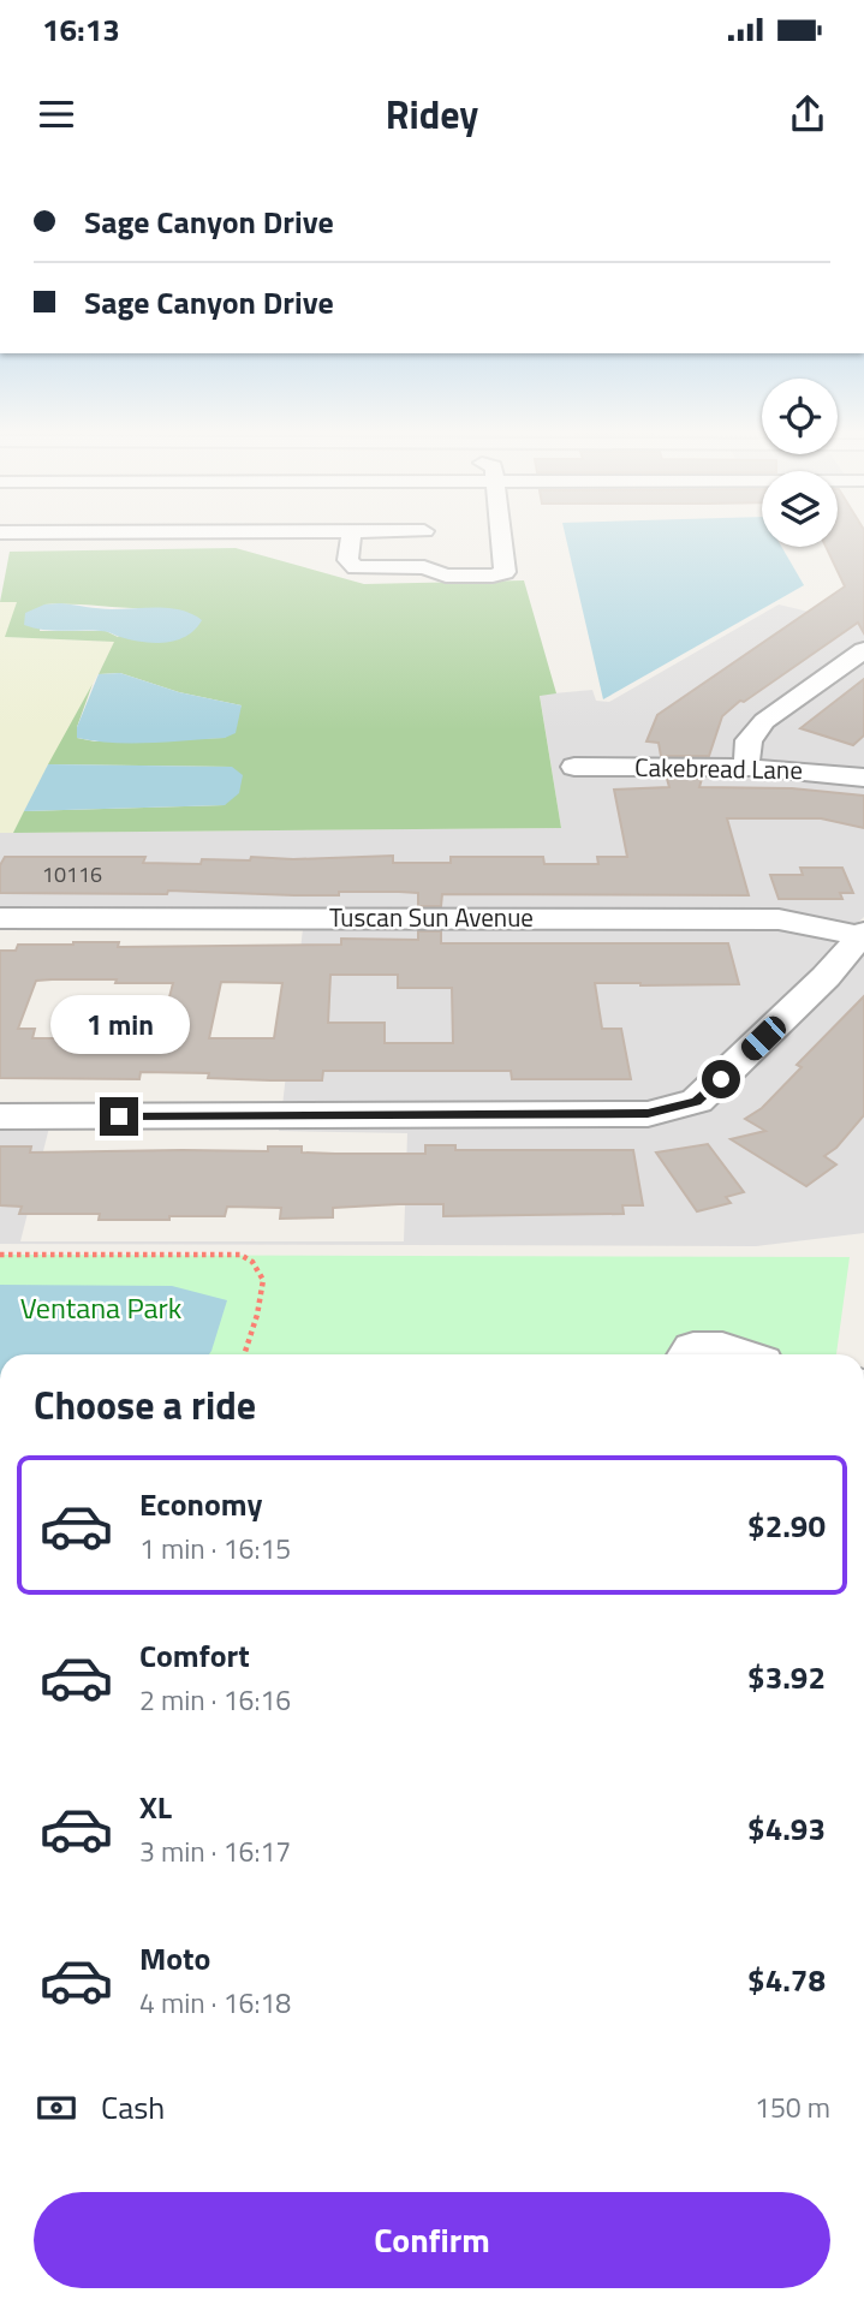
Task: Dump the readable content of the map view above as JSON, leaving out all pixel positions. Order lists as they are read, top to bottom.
{
  "streets": {
    "street": ["Cakebread Lane", "Tuscan Sun Avenue"]
  },
  "parks": ["Ventana Park"],
  "house_numbers": ["10116"],
  "page": {
    "status": "16:13",
    "header": "Ridey",
    "banner": ["Sage Canyon Drive", "Sage Canyon Drive"],
    "bubble": "1 min",
    "heading": "Choose a ride",
    "list": [
      {
        "name": "Economy",
        "note": "1 min · 16:15",
        "value": "$2.90"
      },
      {
        "name": "Comfort",
        "note": "2 min · 16:16",
        "value": "$3.92"
      },
      {
        "name": "XL",
        "note": "3 min · 16:17",
        "value": "$4.93"
      },
      {
        "name": "Moto",
        "note": "4 min · 16:18",
        "value": "$4.78"
      }
    ],
    "pay": ["Cash", "150 m"],
    "buttons": "Confirm"
  }
}
